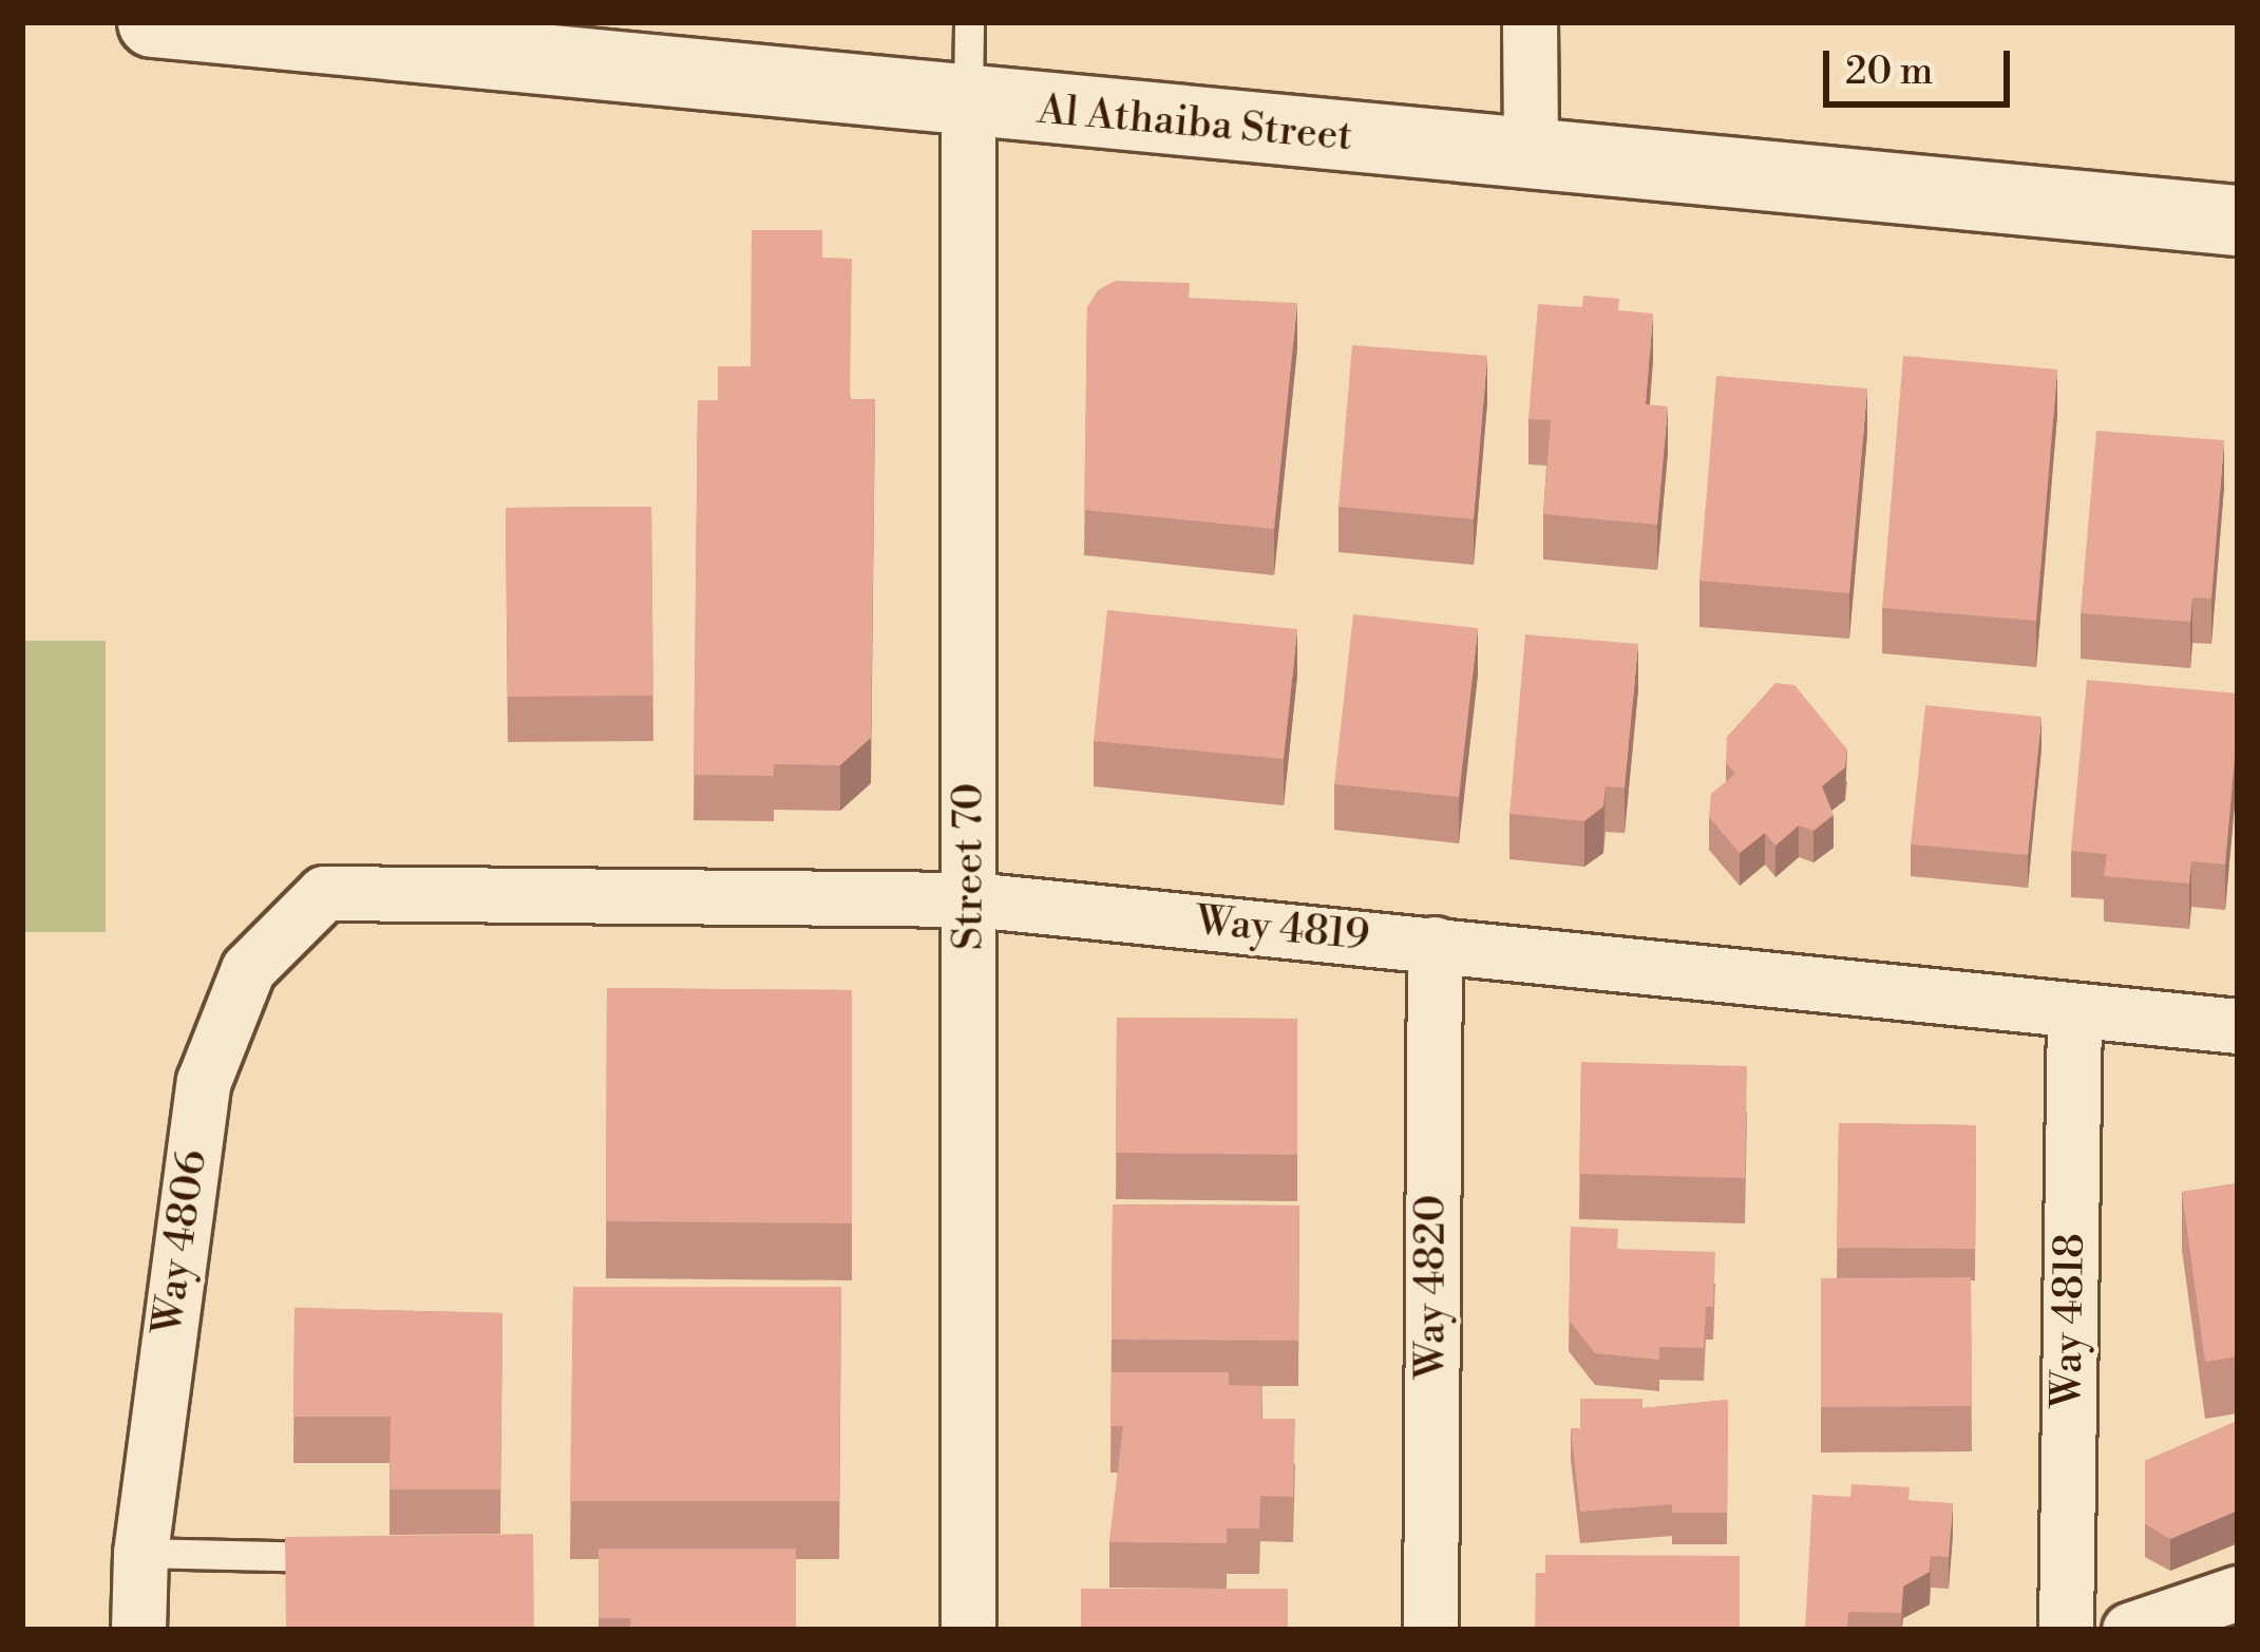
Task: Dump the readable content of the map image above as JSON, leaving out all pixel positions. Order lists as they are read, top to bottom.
{
  "streets": {
    "street": [
      "Al Athaiba Street",
      "Street 70",
      "Way 4819",
      "Way 4806",
      "Way 4820",
      "Way 4818"
    ]
  },
  "crossings": [
    ["Al Athaiba Street", "Street 70"],
    ["Street 70", "Way 4819"],
    ["Way 4819", "Way 4806"],
    ["Way 4819", "Way 4820"],
    ["Way 4819", "Way 4818"]
  ],
  "scale_bar": "20 m"
}
